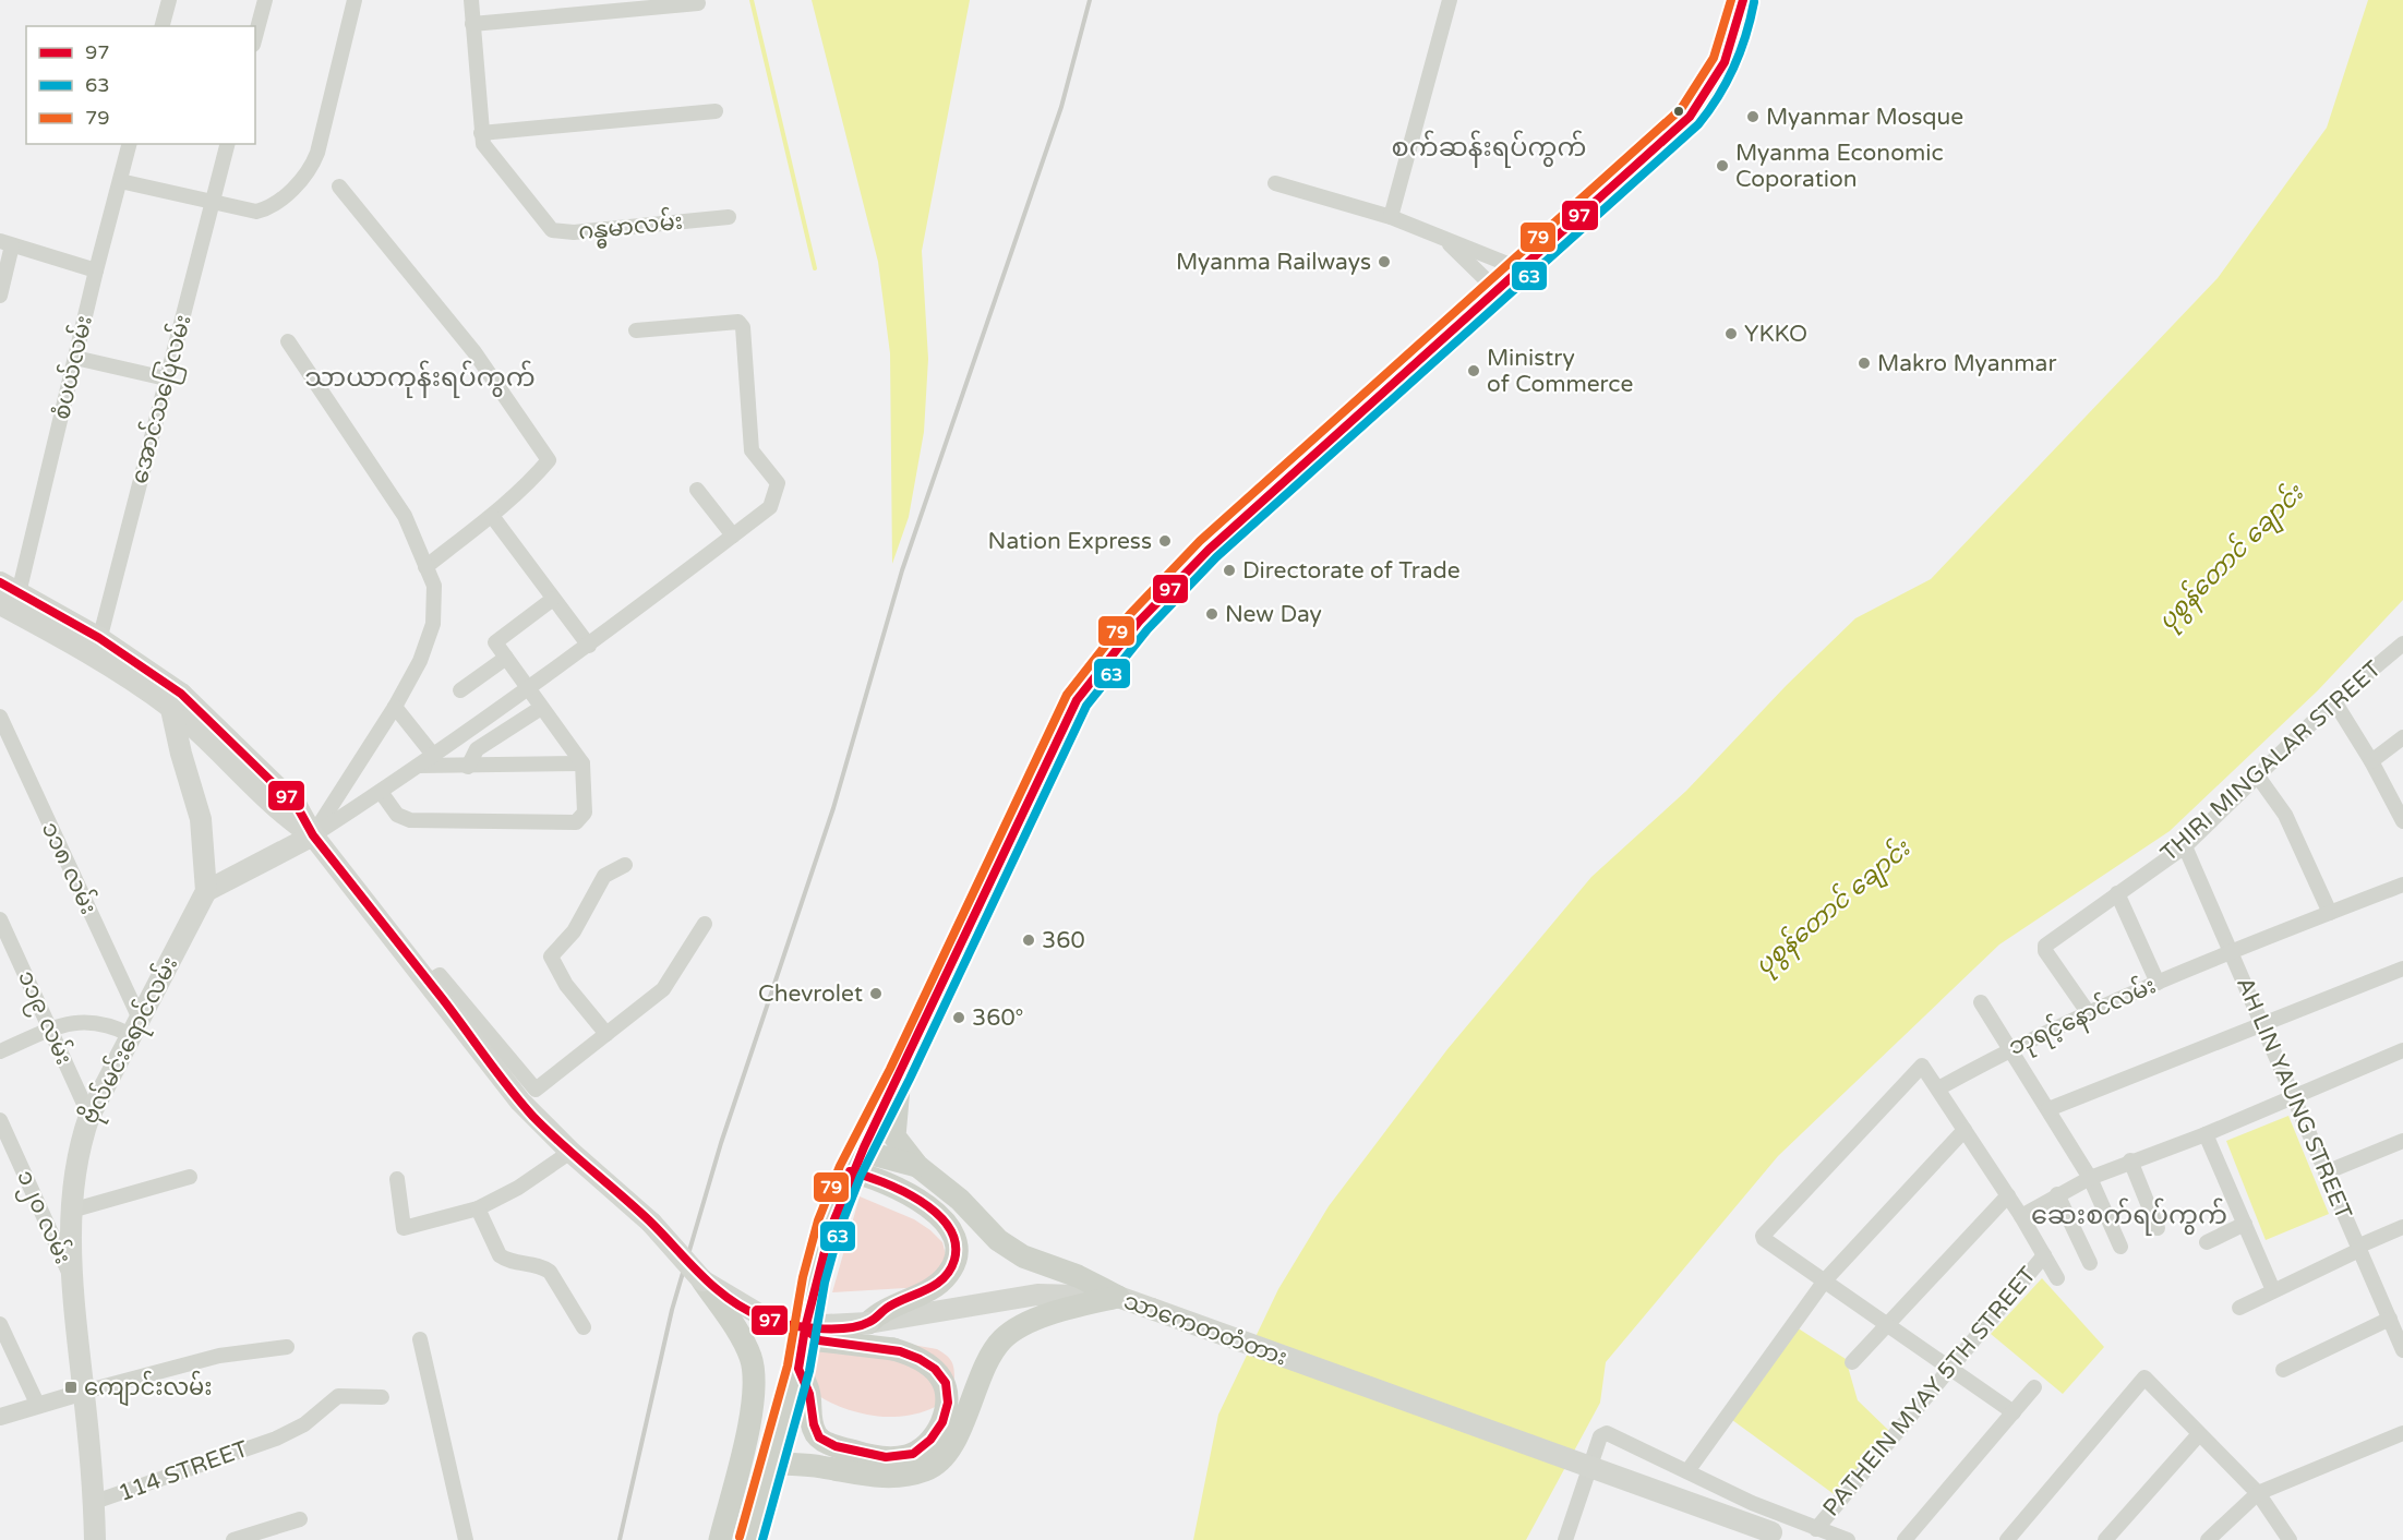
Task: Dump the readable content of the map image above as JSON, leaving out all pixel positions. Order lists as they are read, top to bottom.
{
  "streets": {
    "main road": ["ဗိုလ်မင်းရောင်လမ်း", "သာကေတတံတား"],
    "street": [
      "ဂန္ဓမာလမ်း",
      "စံပယ်လမ်း",
      "အောင်သပြေလမ်း",
      "THIRI MINGALAR STREET",
      "၁၁၈ လမ်း",
      "ဘုရင့်နောင်လမ်း",
      "၁၁၉ လမ်း",
      "AH LIN YAUNG STREET",
      "၁၂၀ လမ်း",
      "PATHEIN MYAY 5TH STREET",
      "114 STREET"
    ]
  },
  "crossings": [
    ["အောင်သပြေလမ်း", "သာကေတတံတား"],
    ["THIRI MINGALAR STREET", "ဘုရင့်နောင်လမ်း"],
    ["THIRI MINGALAR STREET", "AH LIN YAUNG STREET"],
    ["၁၁၈ လမ်း", "ဗိုလ်မင်းရောင်လမ်း"],
    ["ဘုရင့်နောင်လမ်း", "AH LIN YAUNG STREET"],
    ["၁၁၉ လမ်း", "ဗိုလ်မင်းရောင်လမ်း"],
    ["ဗိုလ်မင်းရောင်လမ်း", "၁၂၀ လမ်း"],
    ["ဗိုလ်မင်းရောင်လမ်း", "114 STREET"]
  ],
  "districts": ["စက်ဆန်းရပ်ကွက်", "သာယာကုန်းရပ်ကွက်", "ဆေးစက်ရပ်ကွက်"],
  "water": ["ပုစွန်တောင် ချောင်း"],
  "places": {
    "other": [
      "Myanmar Mosque",
      "Myanma Economic Coporation",
      "Myanma Railways",
      "YKKO",
      "Makro Myanmar",
      "Ministry of Commerce",
      "Nation Express",
      "Directorate of Trade",
      "New Day",
      "360",
      "Chevrolet",
      "360°"
    ],
    "transit": ["ကျောင်းလမ်း"]
  },
  "lines": ["transit line 97", "transit line 79", "transit line 63"],
  "legend": ["97", "63", "79"]
}
